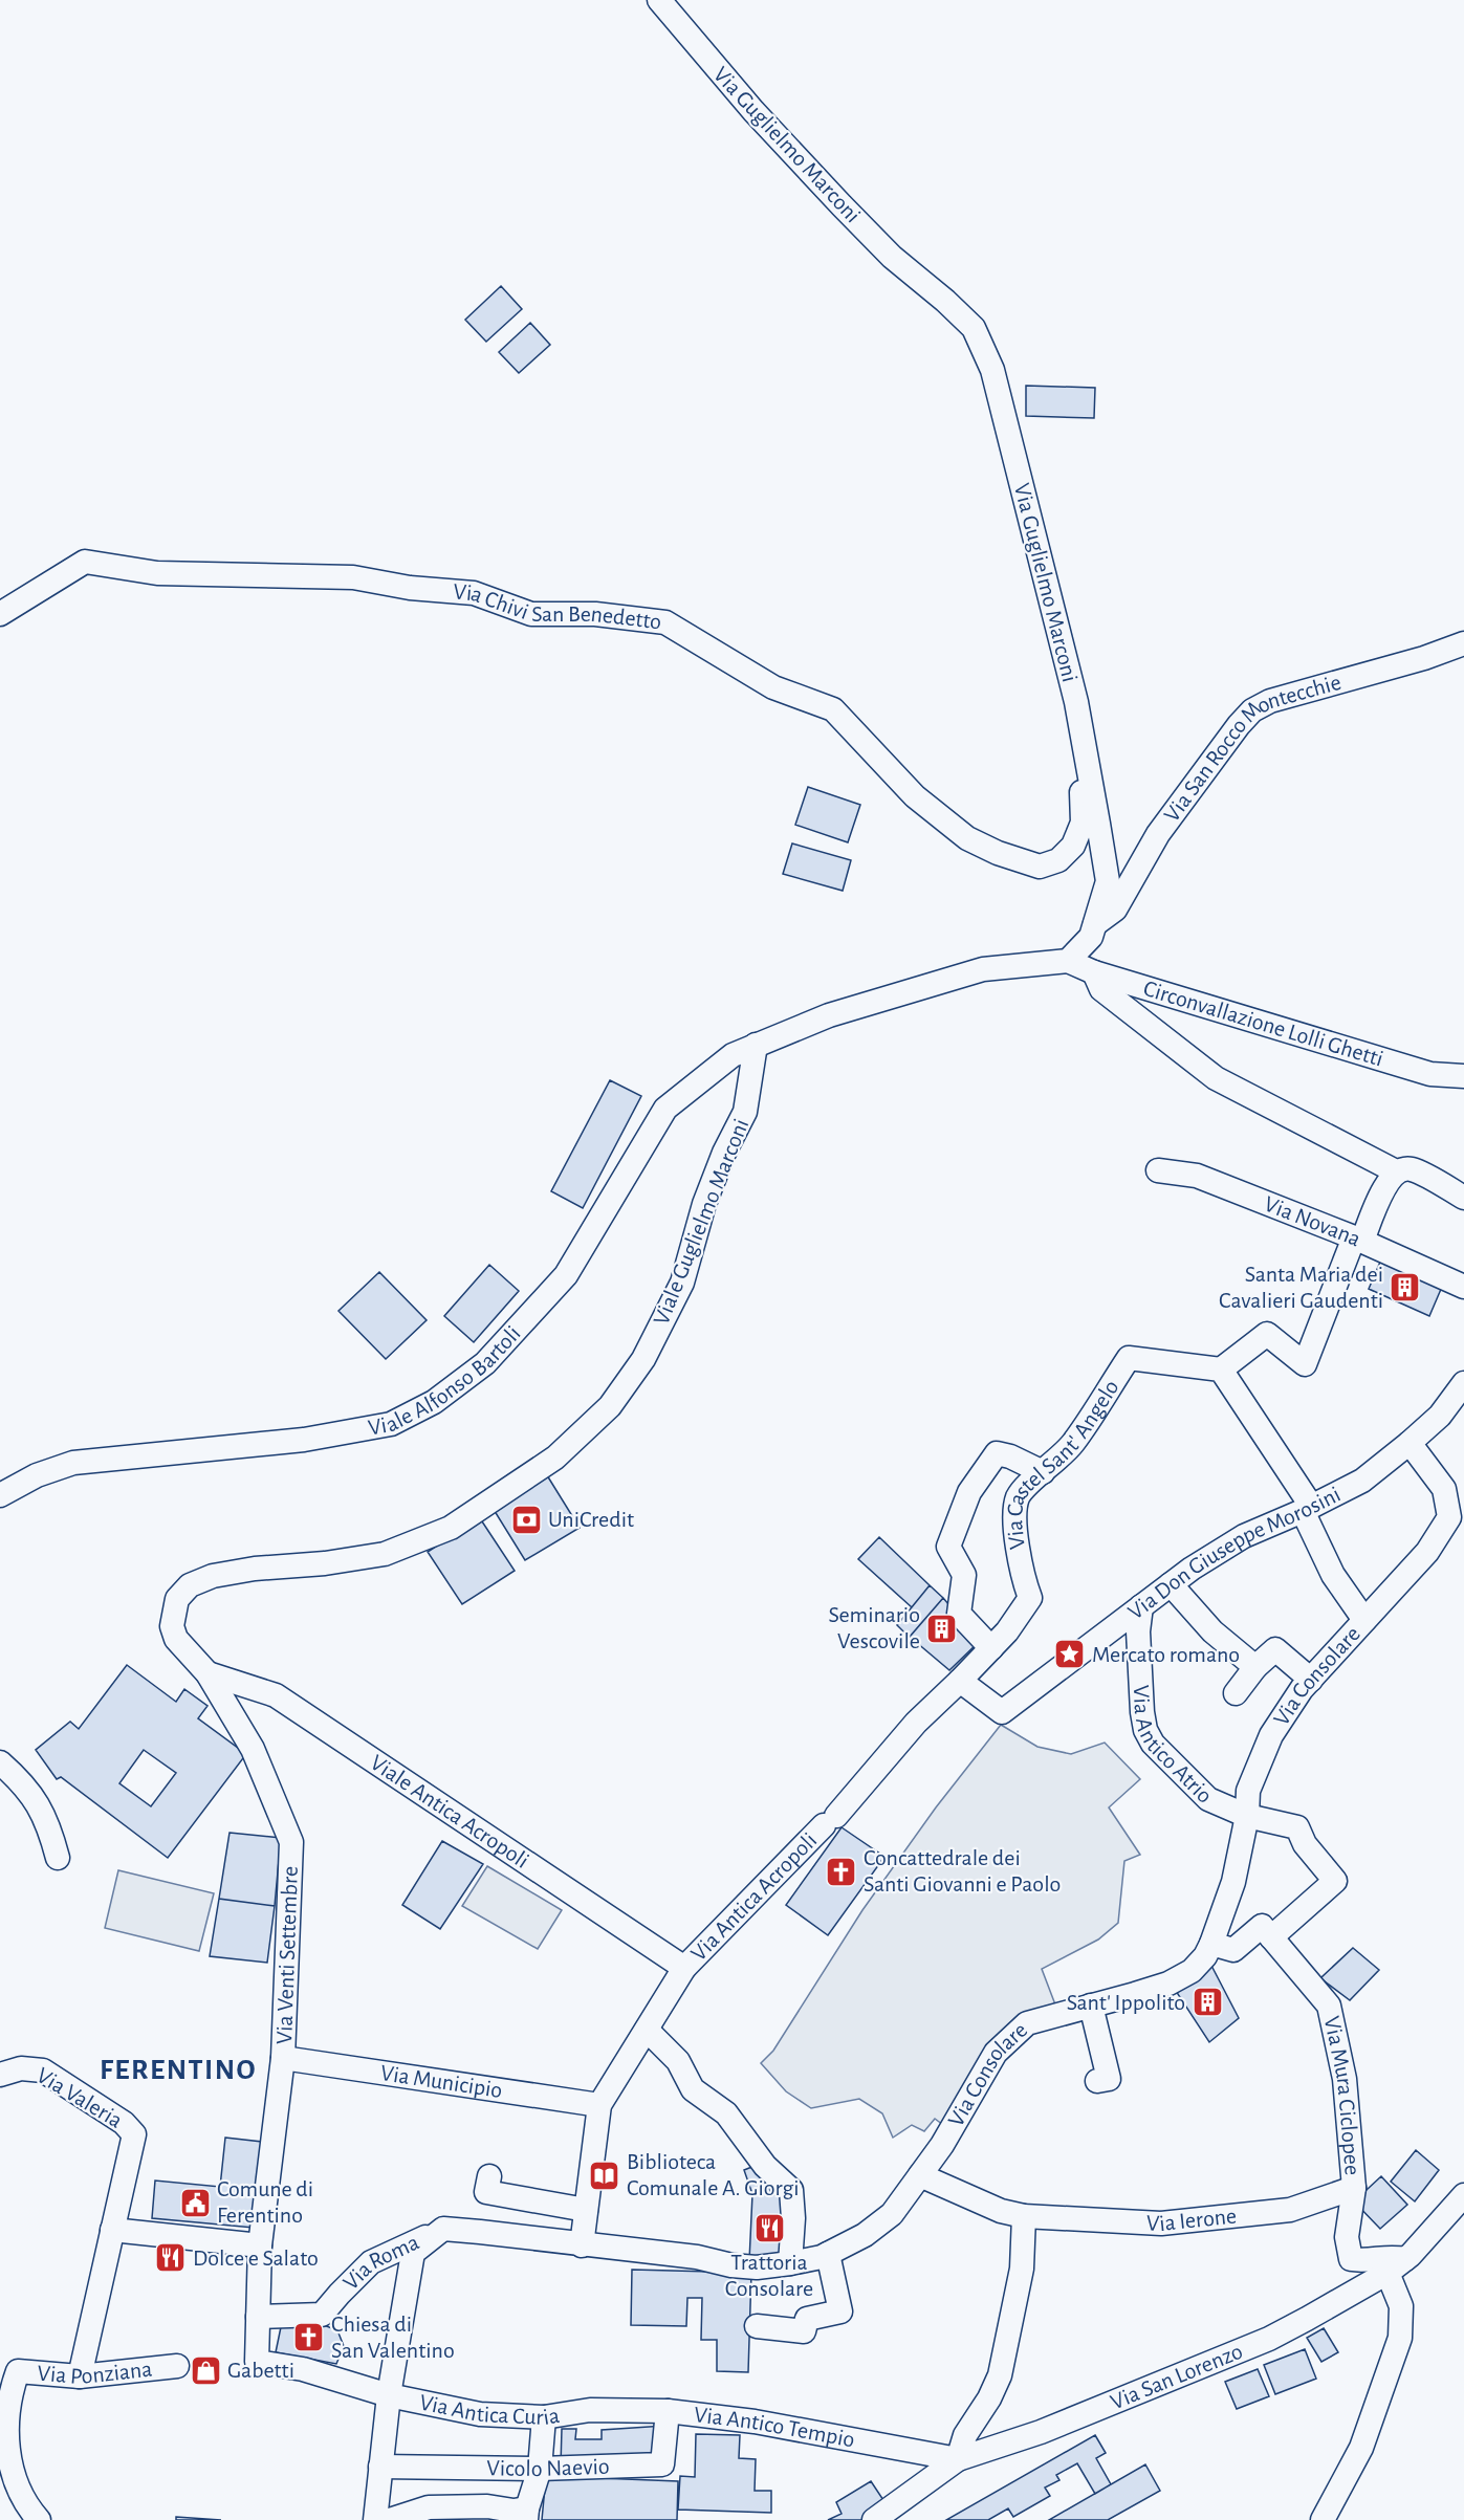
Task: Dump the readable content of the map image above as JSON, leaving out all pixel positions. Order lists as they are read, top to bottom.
{
  "streets": {
    "street": [
      "Via Guglielmo Marconi",
      "Via Chivi San Benedetto",
      "Via San Rocco Montecchie",
      "Circonvallazione Lolli Ghetti",
      "Viale Guglielmo Marconi",
      "Via Novana",
      "Viale Alfonso Bartoli",
      "Via Castel Sant' Angelo",
      "Via Don Giuseppe Morosini",
      "Via Consolare",
      "Via Antico Atrio",
      "Viale Antica Acropoli",
      "Via Antica Acropoli",
      "Via Venti Settembre",
      "Via Municipio",
      "Via Mura Ciclopee",
      "Via Valeria",
      "Via Ierone",
      "Via Roma",
      "Via Ponziana",
      "Via San Lorenzo",
      "Via Antica Curia",
      "Via Antico Tempio",
      "Vicolo Naevio"
    ]
  },
  "crossings": [
    ["Via Guglielmo Marconi", "Via Chivi San Benedetto"],
    ["Via Guglielmo Marconi", "Via San Rocco Montecchie"],
    ["Via Guglielmo Marconi", "Circonvallazione Lolli Ghetti"],
    ["Viale Guglielmo Marconi", "Viale Alfonso Bartoli"],
    ["Viale Guglielmo Marconi", "Via Venti Settembre"],
    ["Via Castel Sant' Angelo", "Via Don Giuseppe Morosini"],
    ["Via Castel Sant' Angelo", "Via Antica Acropoli"],
    ["Via Don Giuseppe Morosini", "Via Consolare"],
    ["Via Don Giuseppe Morosini", "Via Antico Atrio"],
    ["Via Consolare", "Via Antico Atrio"],
    ["Via Consolare", "Via Ierone"],
    ["Via Consolare", "Via Roma"],
    ["Via Antico Atrio", "Via Mura Ciclopee"],
    ["Viale Antica Acropoli", "Via Antica Acropoli"],
    ["Viale Antica Acropoli", "Via Venti Settembre"],
    ["Via Antica Acropoli", "Via Municipio"],
    ["Via Venti Settembre", "Via Municipio"],
    ["Via Venti Settembre", "Via Roma"],
    ["Via Venti Settembre", "Via Antica Curia"],
    ["Via Mura Ciclopee", "Via Ierone"],
    ["Via Mura Ciclopee", "Via San Lorenzo"],
    ["Via San Lorenzo", "Via Antico Tempio"],
    ["Via Antica Curia", "Via Antico Tempio"],
    ["Via Antico Tempio", "Vicolo Naevio"]
  ],
  "districts": ["FERENTINO"],
  "places": {
    "building": ["Santa Maria dei Cavalieri Gaudenti", "Seminario Vescovile", "Sant' Ippolito"],
    "bank": ["UniCredit"],
    "place": ["Mercato romano"],
    "church": ["Concattedrale dei Santi Giovanni e Paolo", "Chiesa di San Valentino"],
    "library": ["Biblioteca Comunale A. Giorgi"],
    "public building": ["Comune di Ferentino"],
    "restaurant": ["Trattoria Consolare", "Dolce e Salato"],
    "shop": ["Gabetti"]
  }
}
